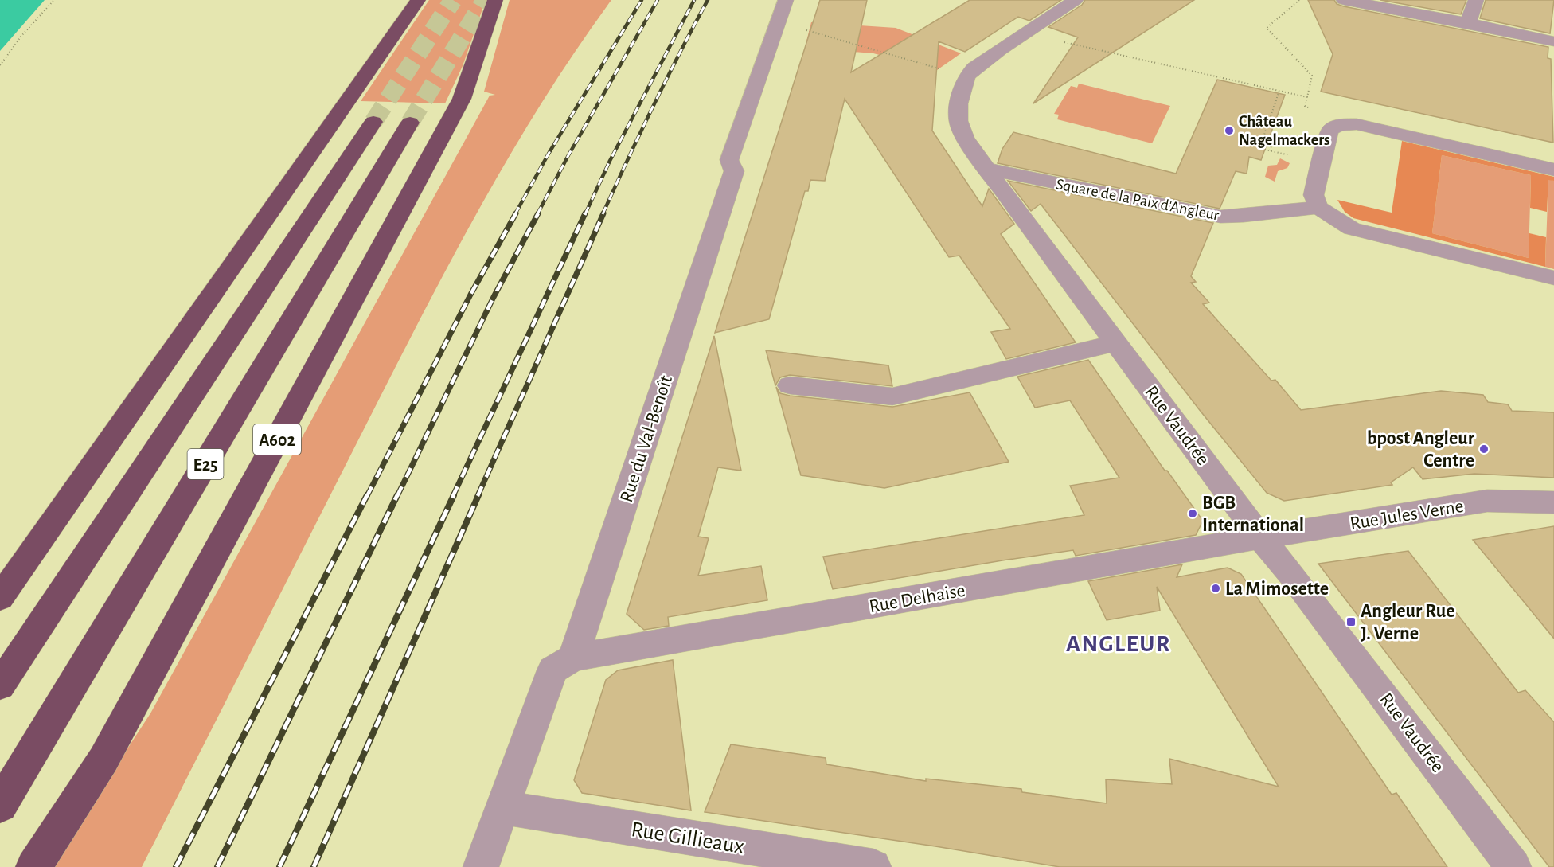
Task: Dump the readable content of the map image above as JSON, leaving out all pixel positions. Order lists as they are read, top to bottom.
{
  "streets": {
    "highway": ["A602", "E25"],
    "street": [
      "Square de la Paix d'Angleur",
      "Rue Vaudrée",
      "Rue du Val-Benoît",
      "Rue Jules Verne",
      "Rue Delhaise",
      "Rue Gillieaux"
    ]
  },
  "crossings": [
    ["Square de la Paix d'Angleur", "Rue Vaudrée"],
    ["Rue Vaudrée", "Rue Jules Verne"],
    ["Rue Vaudrée", "Rue Delhaise"],
    ["Rue du Val-Benoît", "Rue Delhaise"],
    ["Rue Jules Verne", "Rue Delhaise"]
  ],
  "districts": ["ANGLEUR"],
  "places": {
    "other": [
      "Château Nagelmackers",
      "bpost Angleur Centre",
      "BGB International",
      "La Mimosette"
    ],
    "transit": ["Angleur Rue J. Verne"]
  }
}
